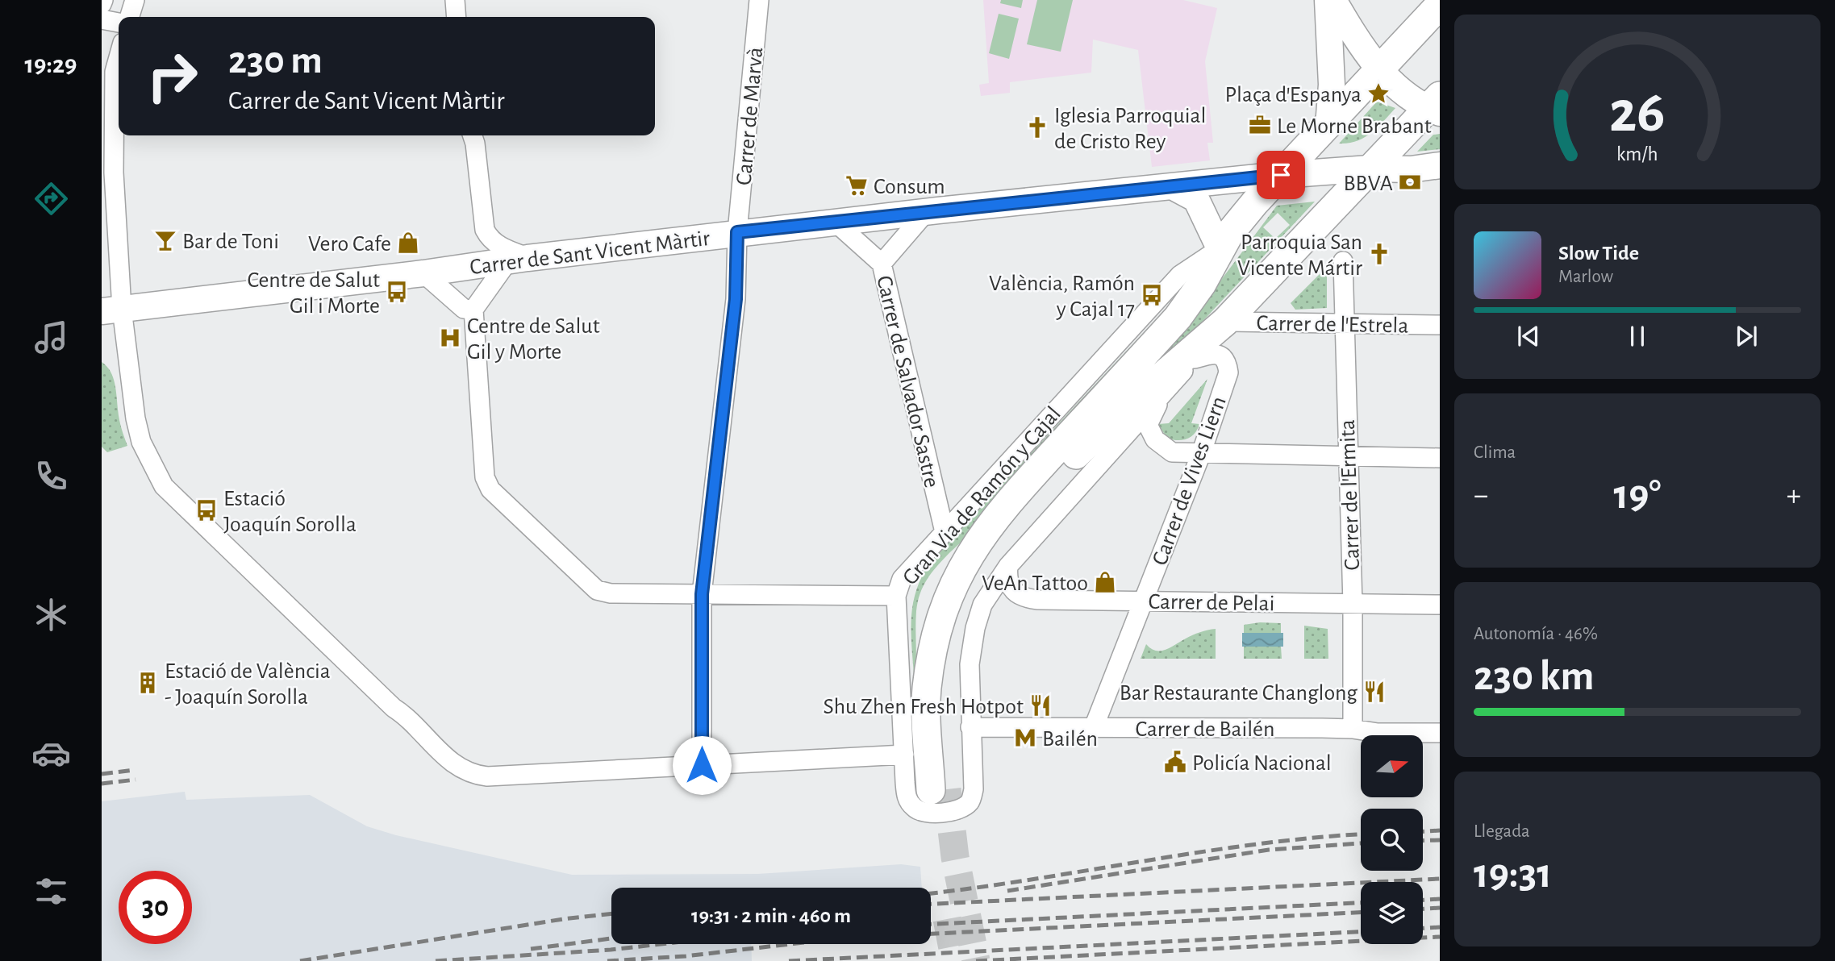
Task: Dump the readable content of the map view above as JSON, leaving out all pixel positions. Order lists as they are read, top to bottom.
{
  "streets": {
    "main road": ["Carrer de Sant Vicent Màrtir", "Gran Via de Ramón y Cajal"],
    "street": [
      "Carrer de Marvà",
      "Carrer de l'Estrela",
      "Carrer de Salvador Sastre",
      "Carrer de Vives Liern",
      "Carrer de l'Ermita",
      "Carrer de Pelai",
      "Carrer de Bailén"
    ]
  },
  "crossings": [
    ["Carrer de Marvà", "Carrer de Sant Vicent Màrtir"],
    ["Carrer de Sant Vicent Màrtir", "Carrer de Salvador Sastre"],
    ["Carrer de Sant Vicent Màrtir", "Gran Via de Ramón y Cajal"],
    ["Carrer de l'Estrela", "Carrer de Vives Liern"],
    ["Carrer de l'Estrela", "Gran Via de Ramón y Cajal"],
    ["Carrer de l'Estrela", "Carrer de l'Ermita"],
    ["Carrer de Salvador Sastre", "Gran Via de Ramón y Cajal"],
    ["Carrer de Vives Liern", "Gran Via de Ramón y Cajal"],
    ["Carrer de Vives Liern", "Carrer de Pelai"],
    ["Carrer de Vives Liern", "Carrer de Bailén"],
    ["Gran Via de Ramón y Cajal", "Carrer de Pelai"],
    ["Gran Via de Ramón y Cajal", "Carrer de Bailén"],
    ["Carrer de l'Ermita", "Carrer de Pelai"],
    ["Carrer de l'Ermita", "Carrer de Bailén"]
  ],
  "places": {
    "place": ["Plaça d'Espanya"],
    "office": ["Le Morne Brabant"],
    "church": ["Iglesia Parroquial de Cristo Rey", "Parroquia San Vicente Mártir"],
    "bank": ["BBVA"],
    "supermarket": ["Consum"],
    "bar": ["Bar de Toni"],
    "shop": ["Vero Cafe", "VeAn Tattoo"],
    "bus stop": ["Centre de Salut Gil i Morte", "València, Ramón y Cajal 17", "Estació Joaquín Sorolla"],
    "hospital": ["Centre de Salut Gil y Morte"],
    "building": ["Estació de València - Joaquín Sorolla"],
    "restaurant": ["Bar Restaurante Changlong", "Shu Zhen Fresh Hotpot"],
    "metro station": ["Bailén"],
    "public building": ["Policía Nacional"]
  },
  "north": "right",
  "page": {
    "tabs": "19:29",
    "turn": ["230 m", "Carrer de Sant Vicent Màrtir"],
    "song": ["Slow Tide", "Marlow"],
    "tile": [
      "Clima",
      ["Autonomía · 46%", "230 km"],
      ["Llegada", "19:31"]
    ],
    "heat": ["−", "19°", "+"],
    "limit": "30",
    "trip": "19:31 · 2 min · 460 m",
    "gauge": ["26", "km/h"]
  }
}
